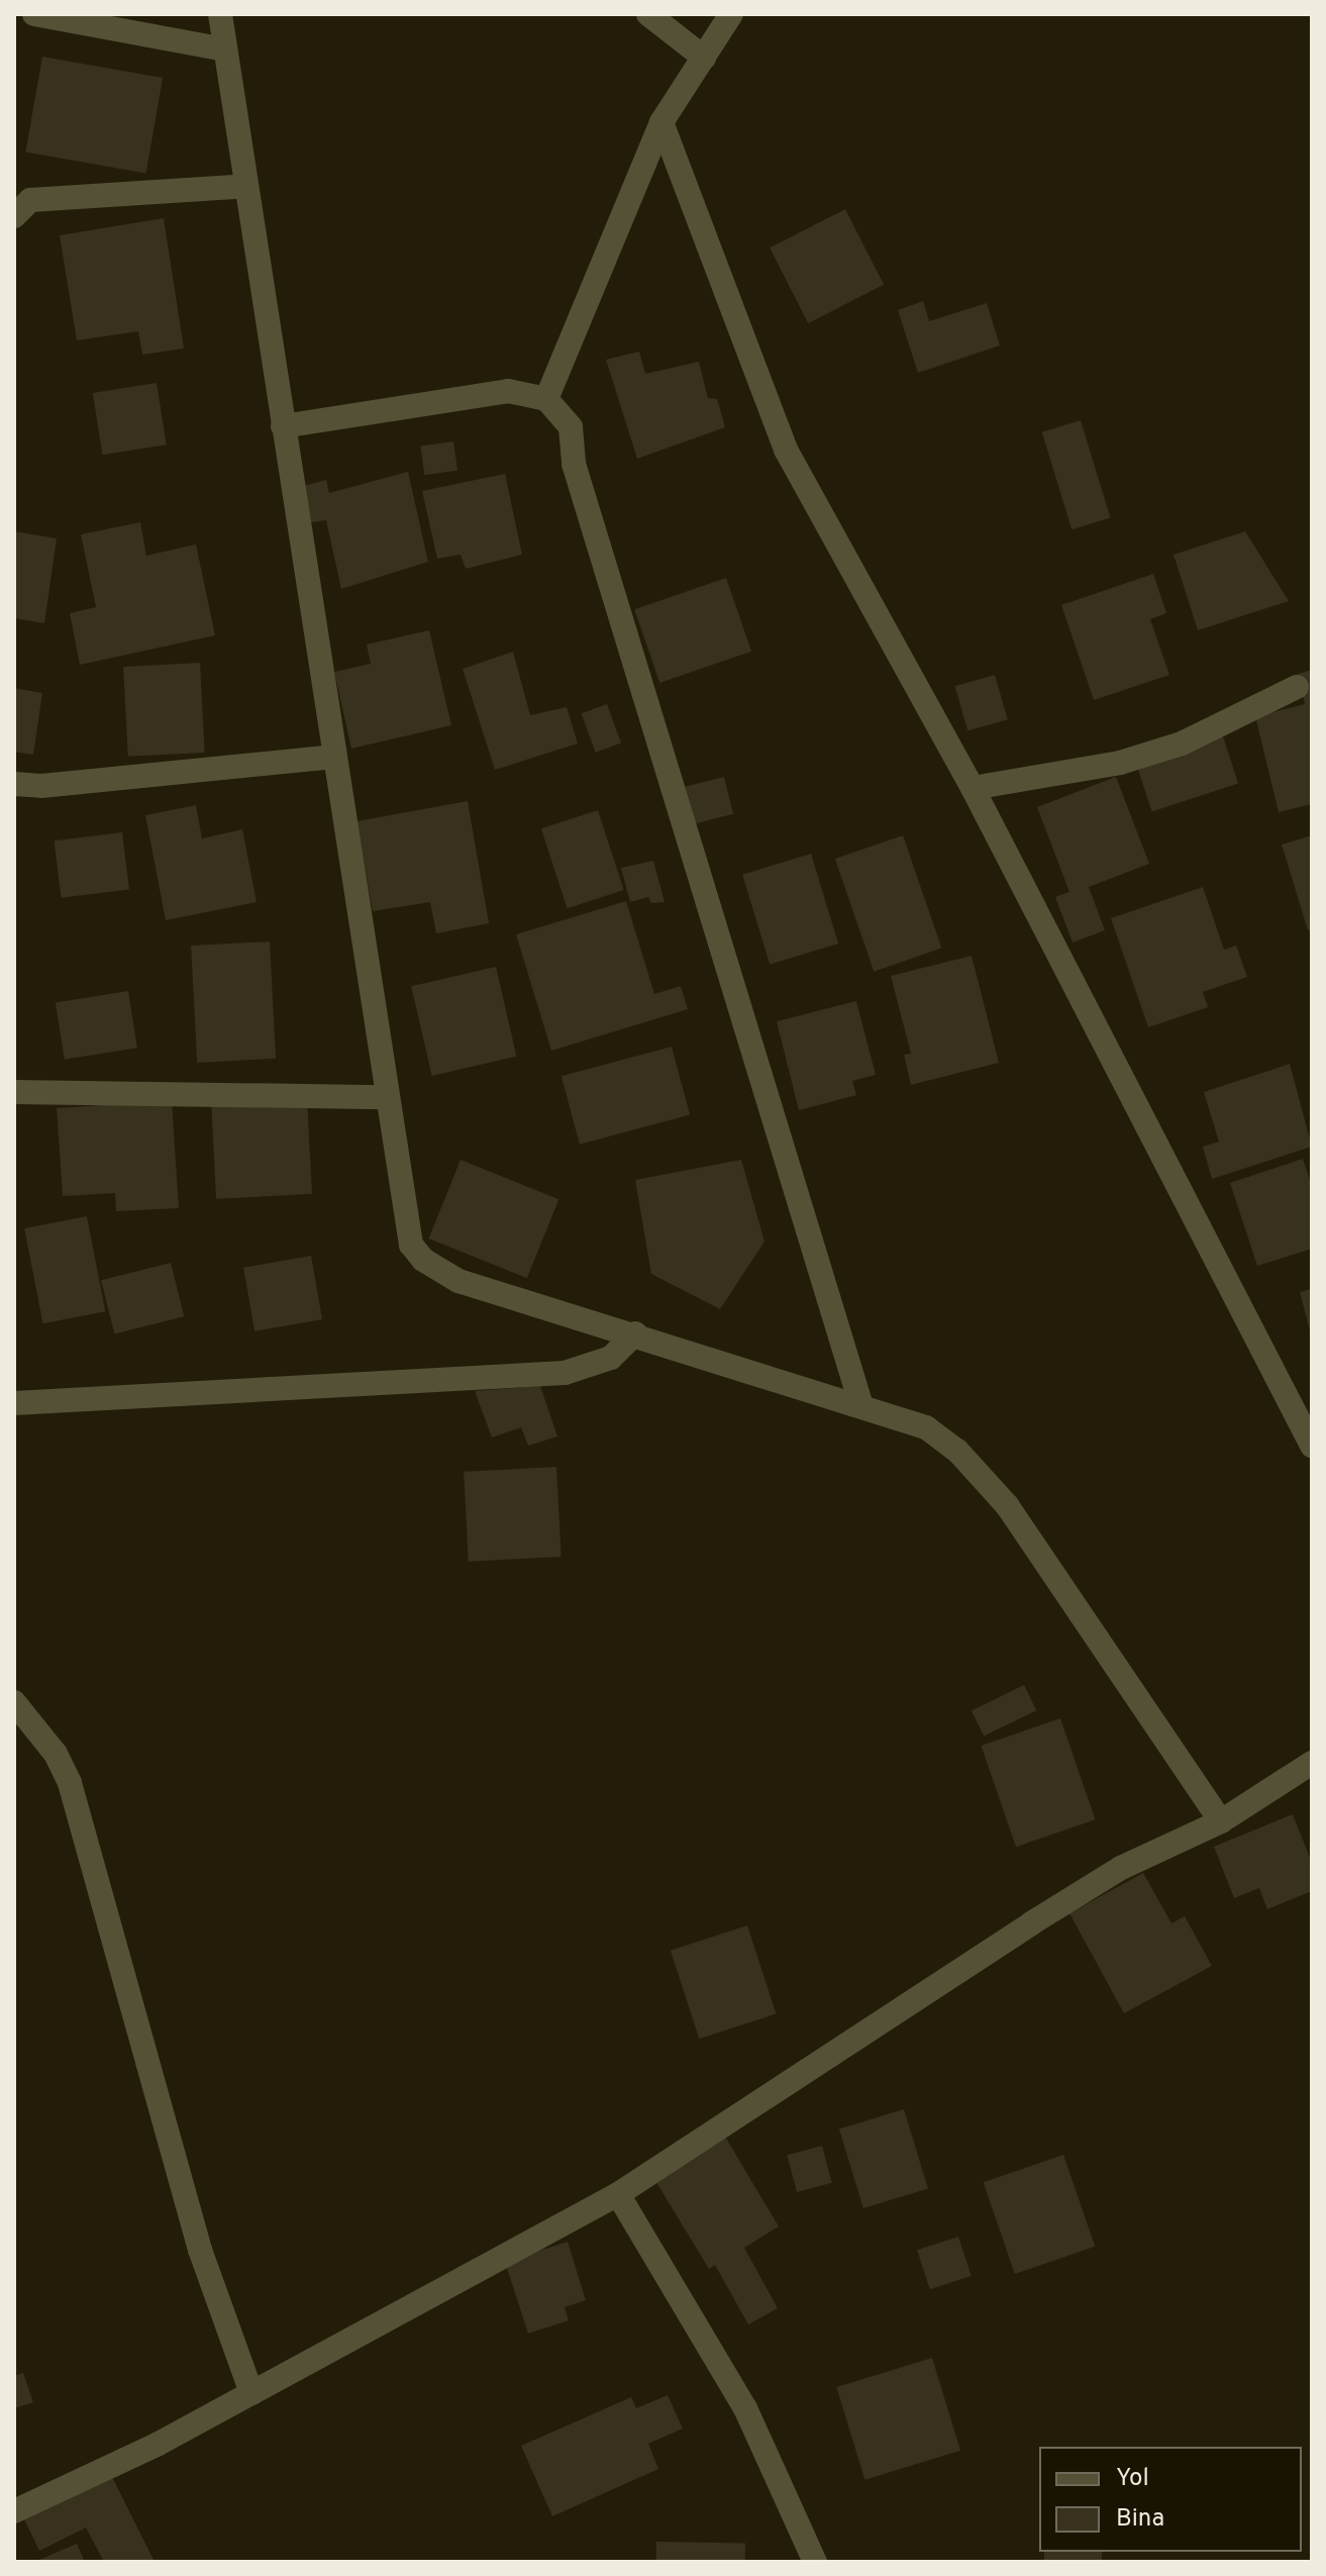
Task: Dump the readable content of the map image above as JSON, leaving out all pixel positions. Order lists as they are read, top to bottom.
{
  "legend": ["Yol", "Bina"]
}
